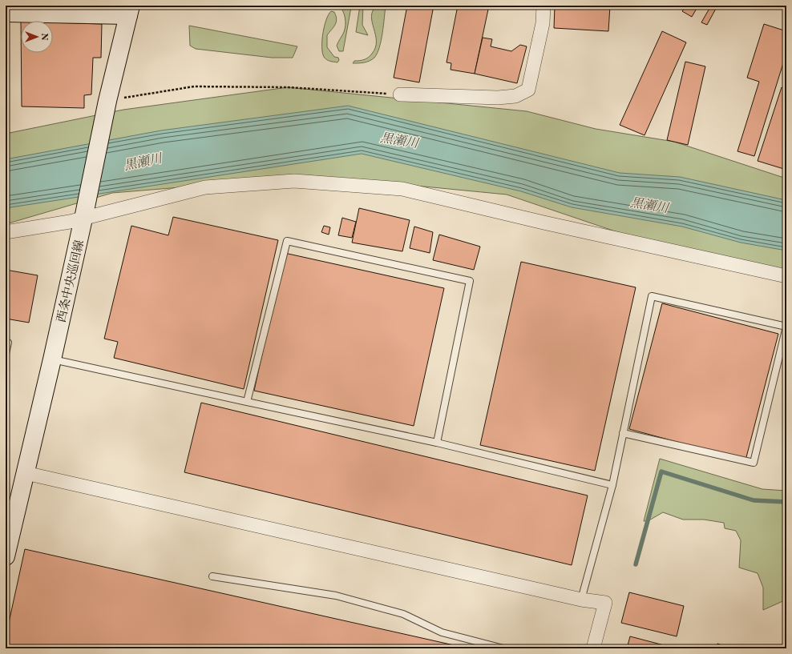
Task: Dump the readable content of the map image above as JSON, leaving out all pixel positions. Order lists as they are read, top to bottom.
{
  "streets": {
    "street": ["西条中央巡回線"]
  },
  "water": ["黒瀬川"],
  "north": "right"
}
